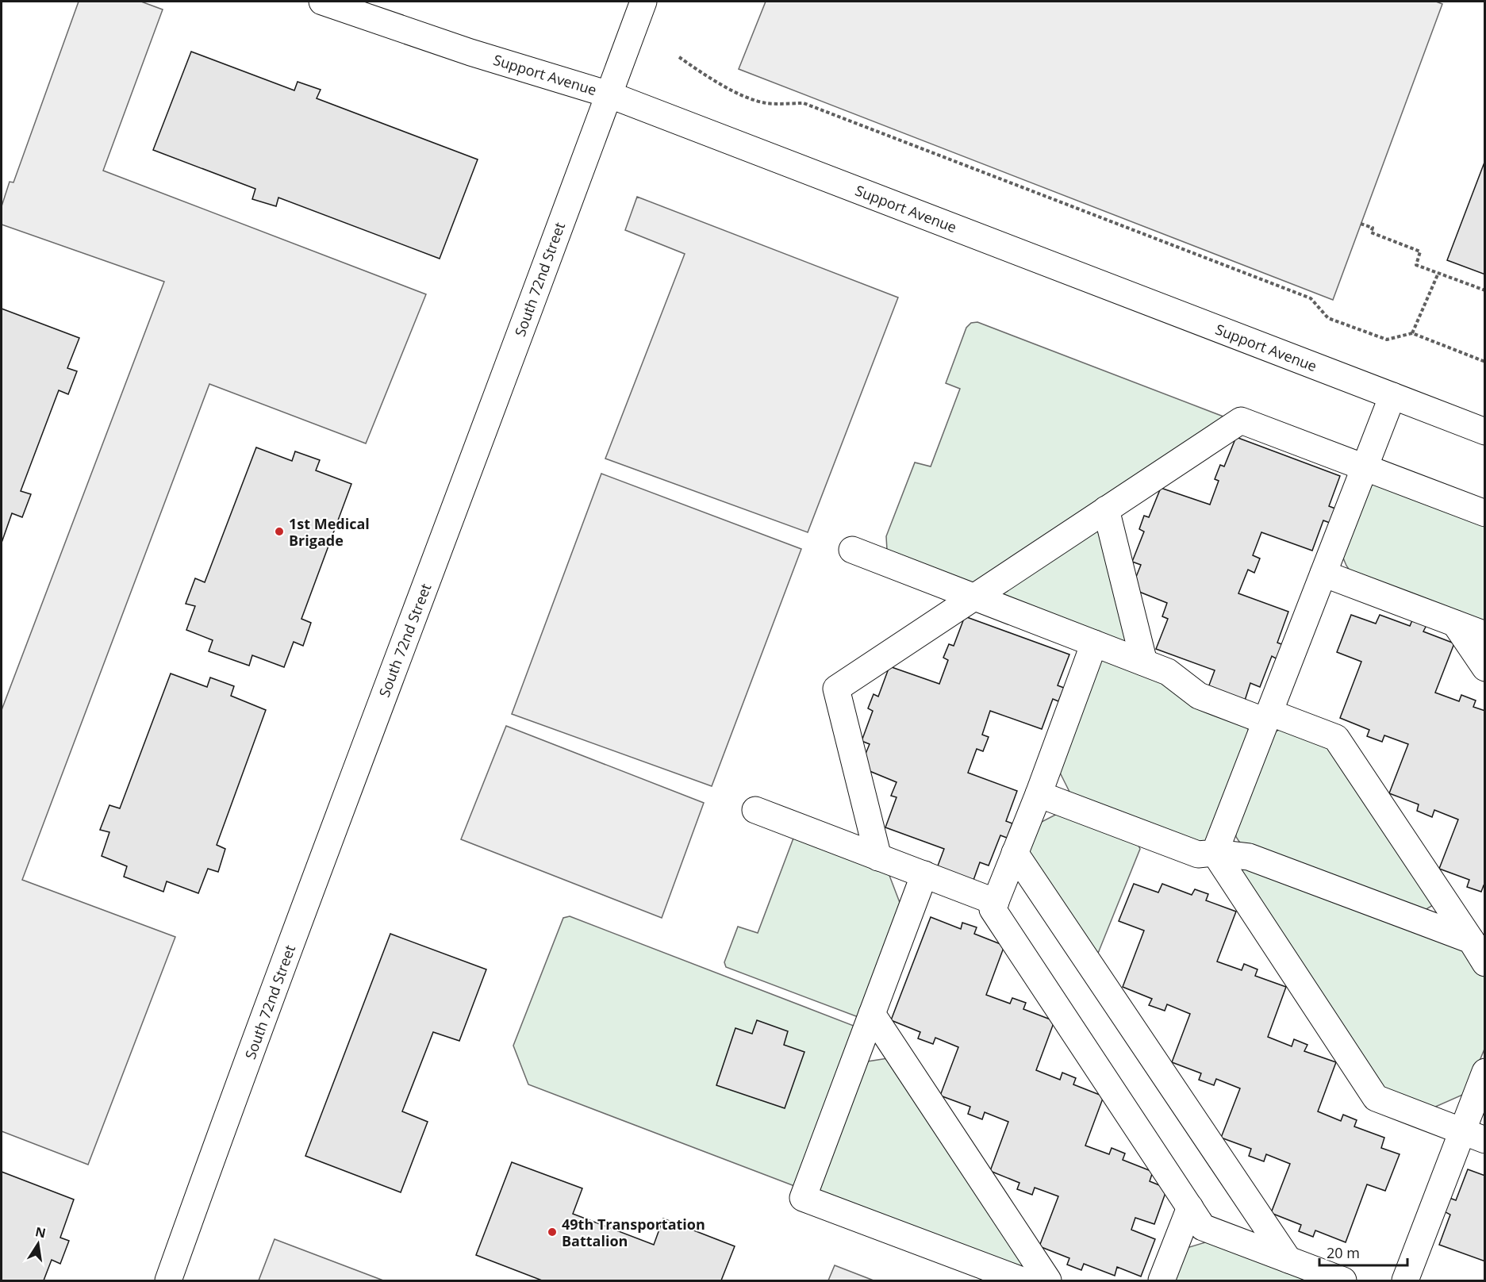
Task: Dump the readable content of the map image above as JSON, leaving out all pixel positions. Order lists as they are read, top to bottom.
{
  "streets": {
    "street": ["Support Avenue", "South 72nd Street"]
  },
  "crossings": [
    ["Support Avenue", "South 72nd Street"]
  ],
  "places": ["1st Medical Brigade", "49th Transportation Battalion"],
  "scale_bar": "20 m",
  "north": "top"
}
